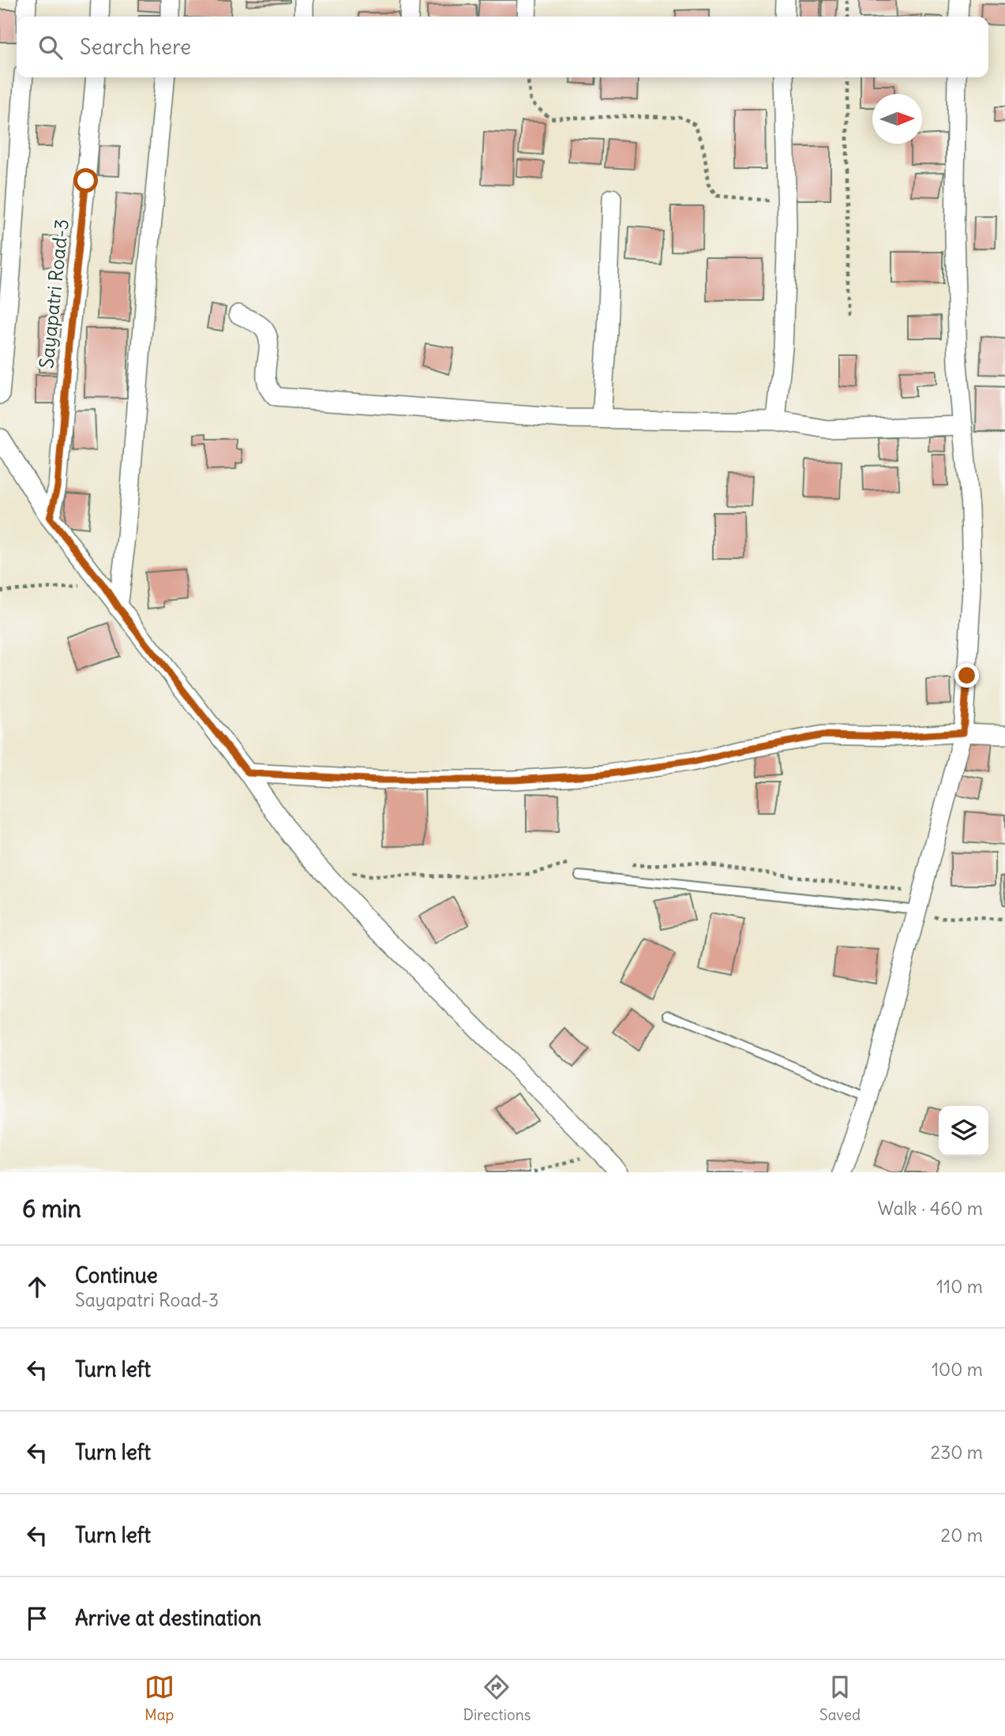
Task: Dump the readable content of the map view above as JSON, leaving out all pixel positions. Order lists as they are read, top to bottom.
{
  "streets": {
    "street": ["Sayapatri Road-3"]
  },
  "north": "right",
  "page": {
    "search": "Search here",
    "heading": ["6 min", "Walk · 460 m"],
    "list": [
      ["Continue", "Sayapatri Road-3", "110 m"],
      ["Turn left", "100 m"],
      ["Turn left", "230 m"],
      ["Turn left", "20 m"],
      "Arrive at destination"
    ],
    "nav": ["Map", "Directions", "Saved"]
  }
}
